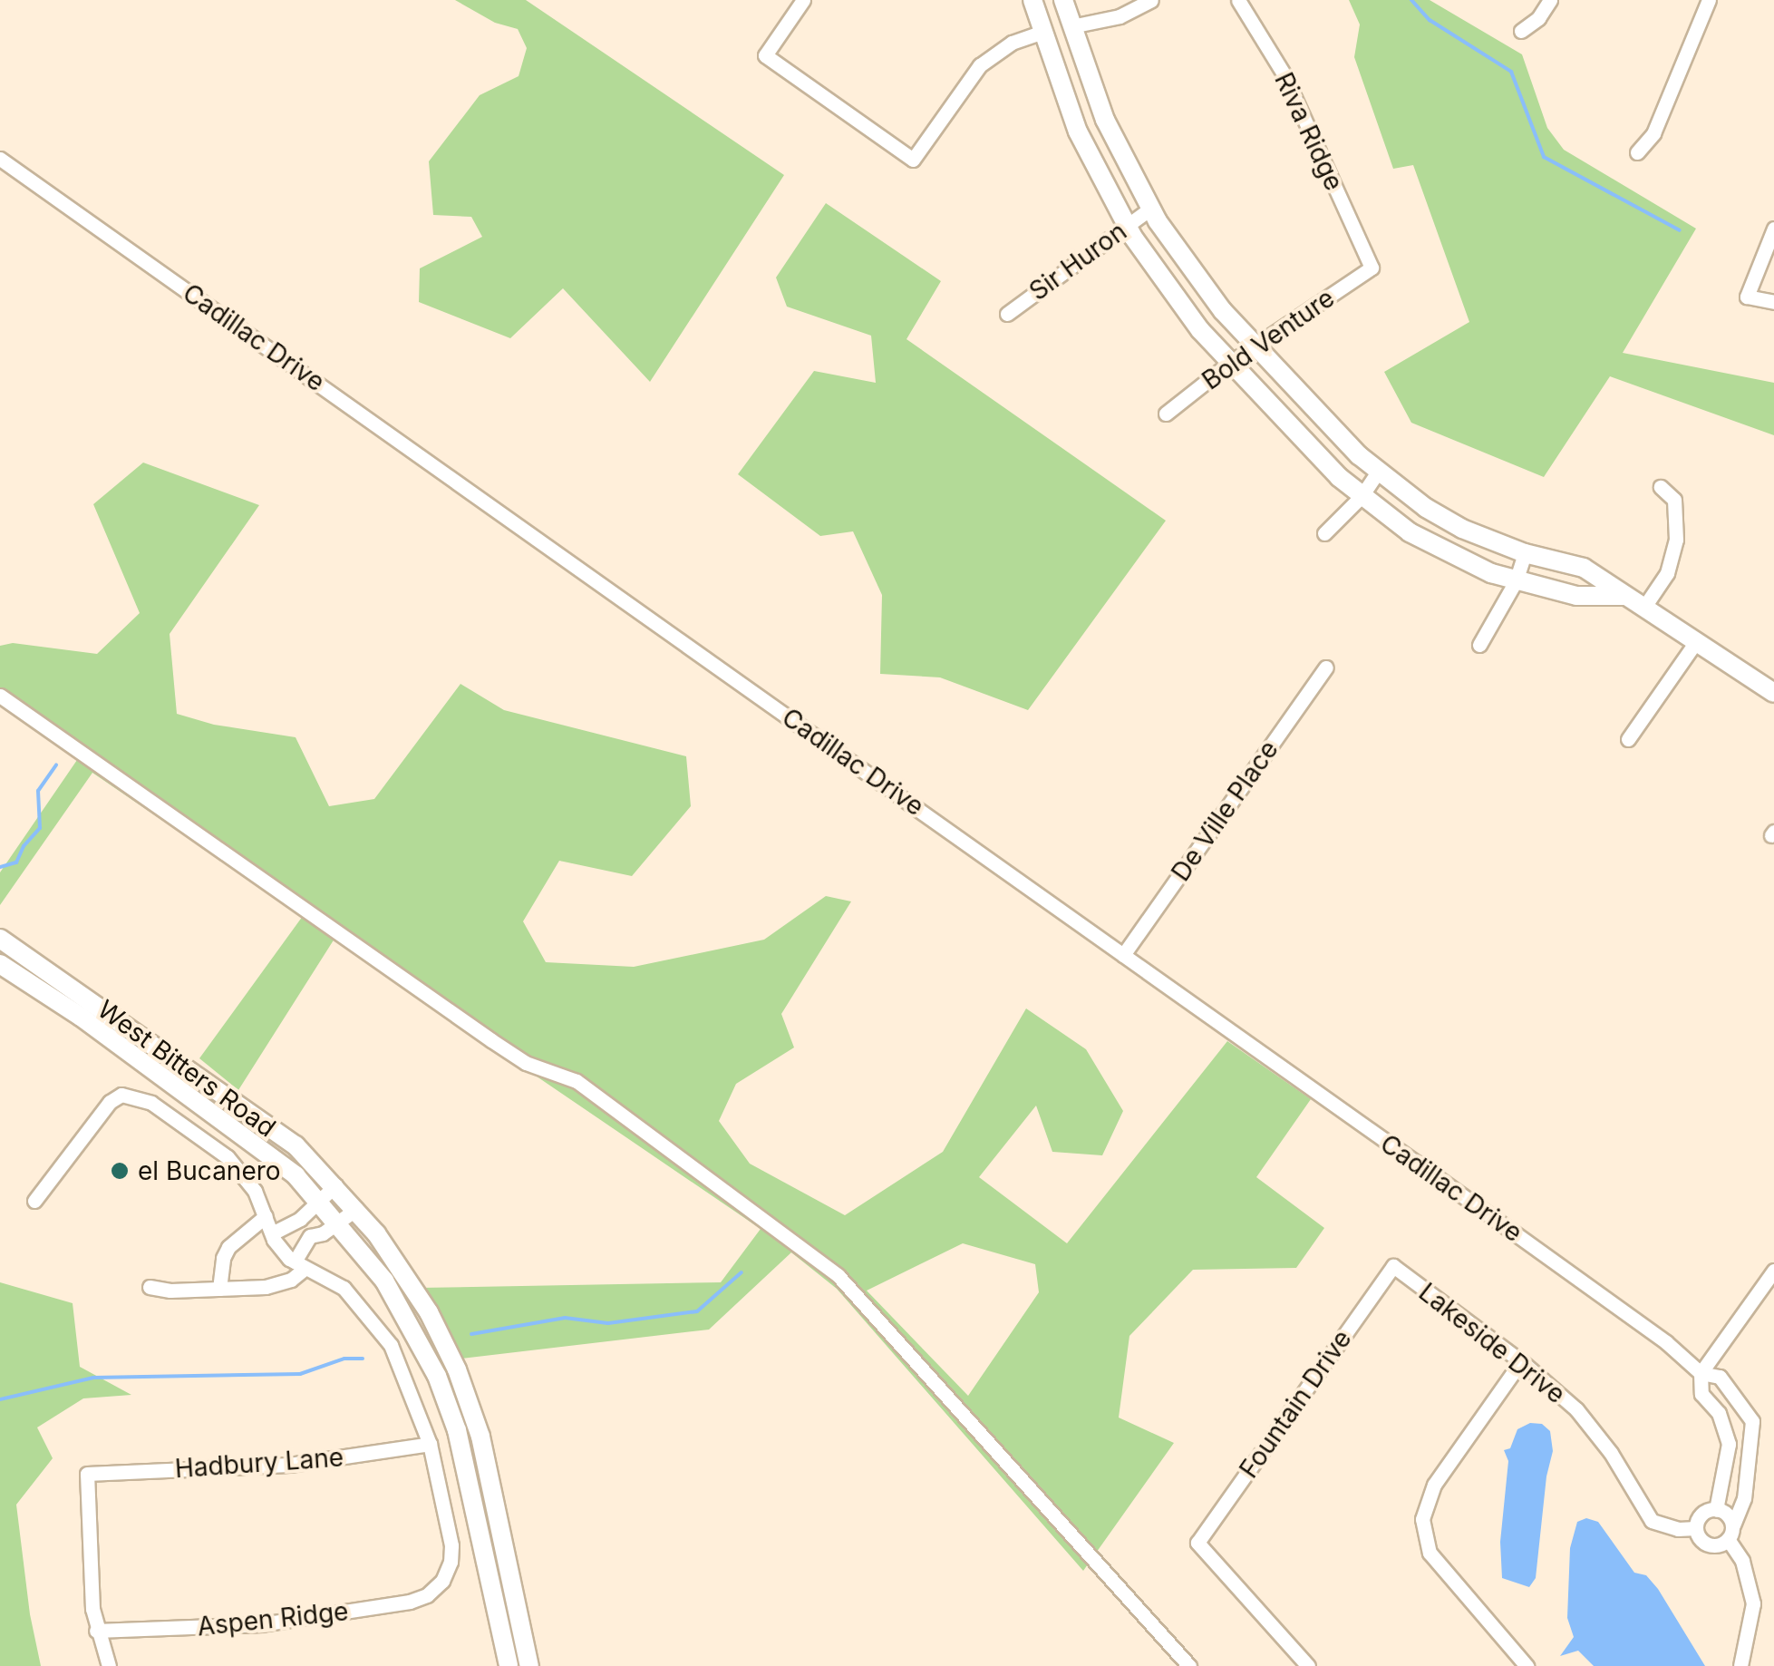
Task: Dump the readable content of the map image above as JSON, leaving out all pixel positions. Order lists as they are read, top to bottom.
{
  "streets": {
    "street": [
      "Riva Ridge",
      "Sir Huron",
      "Cadillac Drive",
      "Bold Venture",
      "De Ville Place",
      "West Bitters Road",
      "Lakeside Drive",
      "Fountain Drive",
      "Hadbury Lane",
      "Aspen Ridge"
    ]
  },
  "crossings": [
    ["Riva Ridge", "Bold Venture"],
    ["Cadillac Drive", "De Ville Place"],
    ["Lakeside Drive", "Fountain Drive"],
    ["Hadbury Lane", "Aspen Ridge"]
  ],
  "places": ["el Bucanero"]
}
